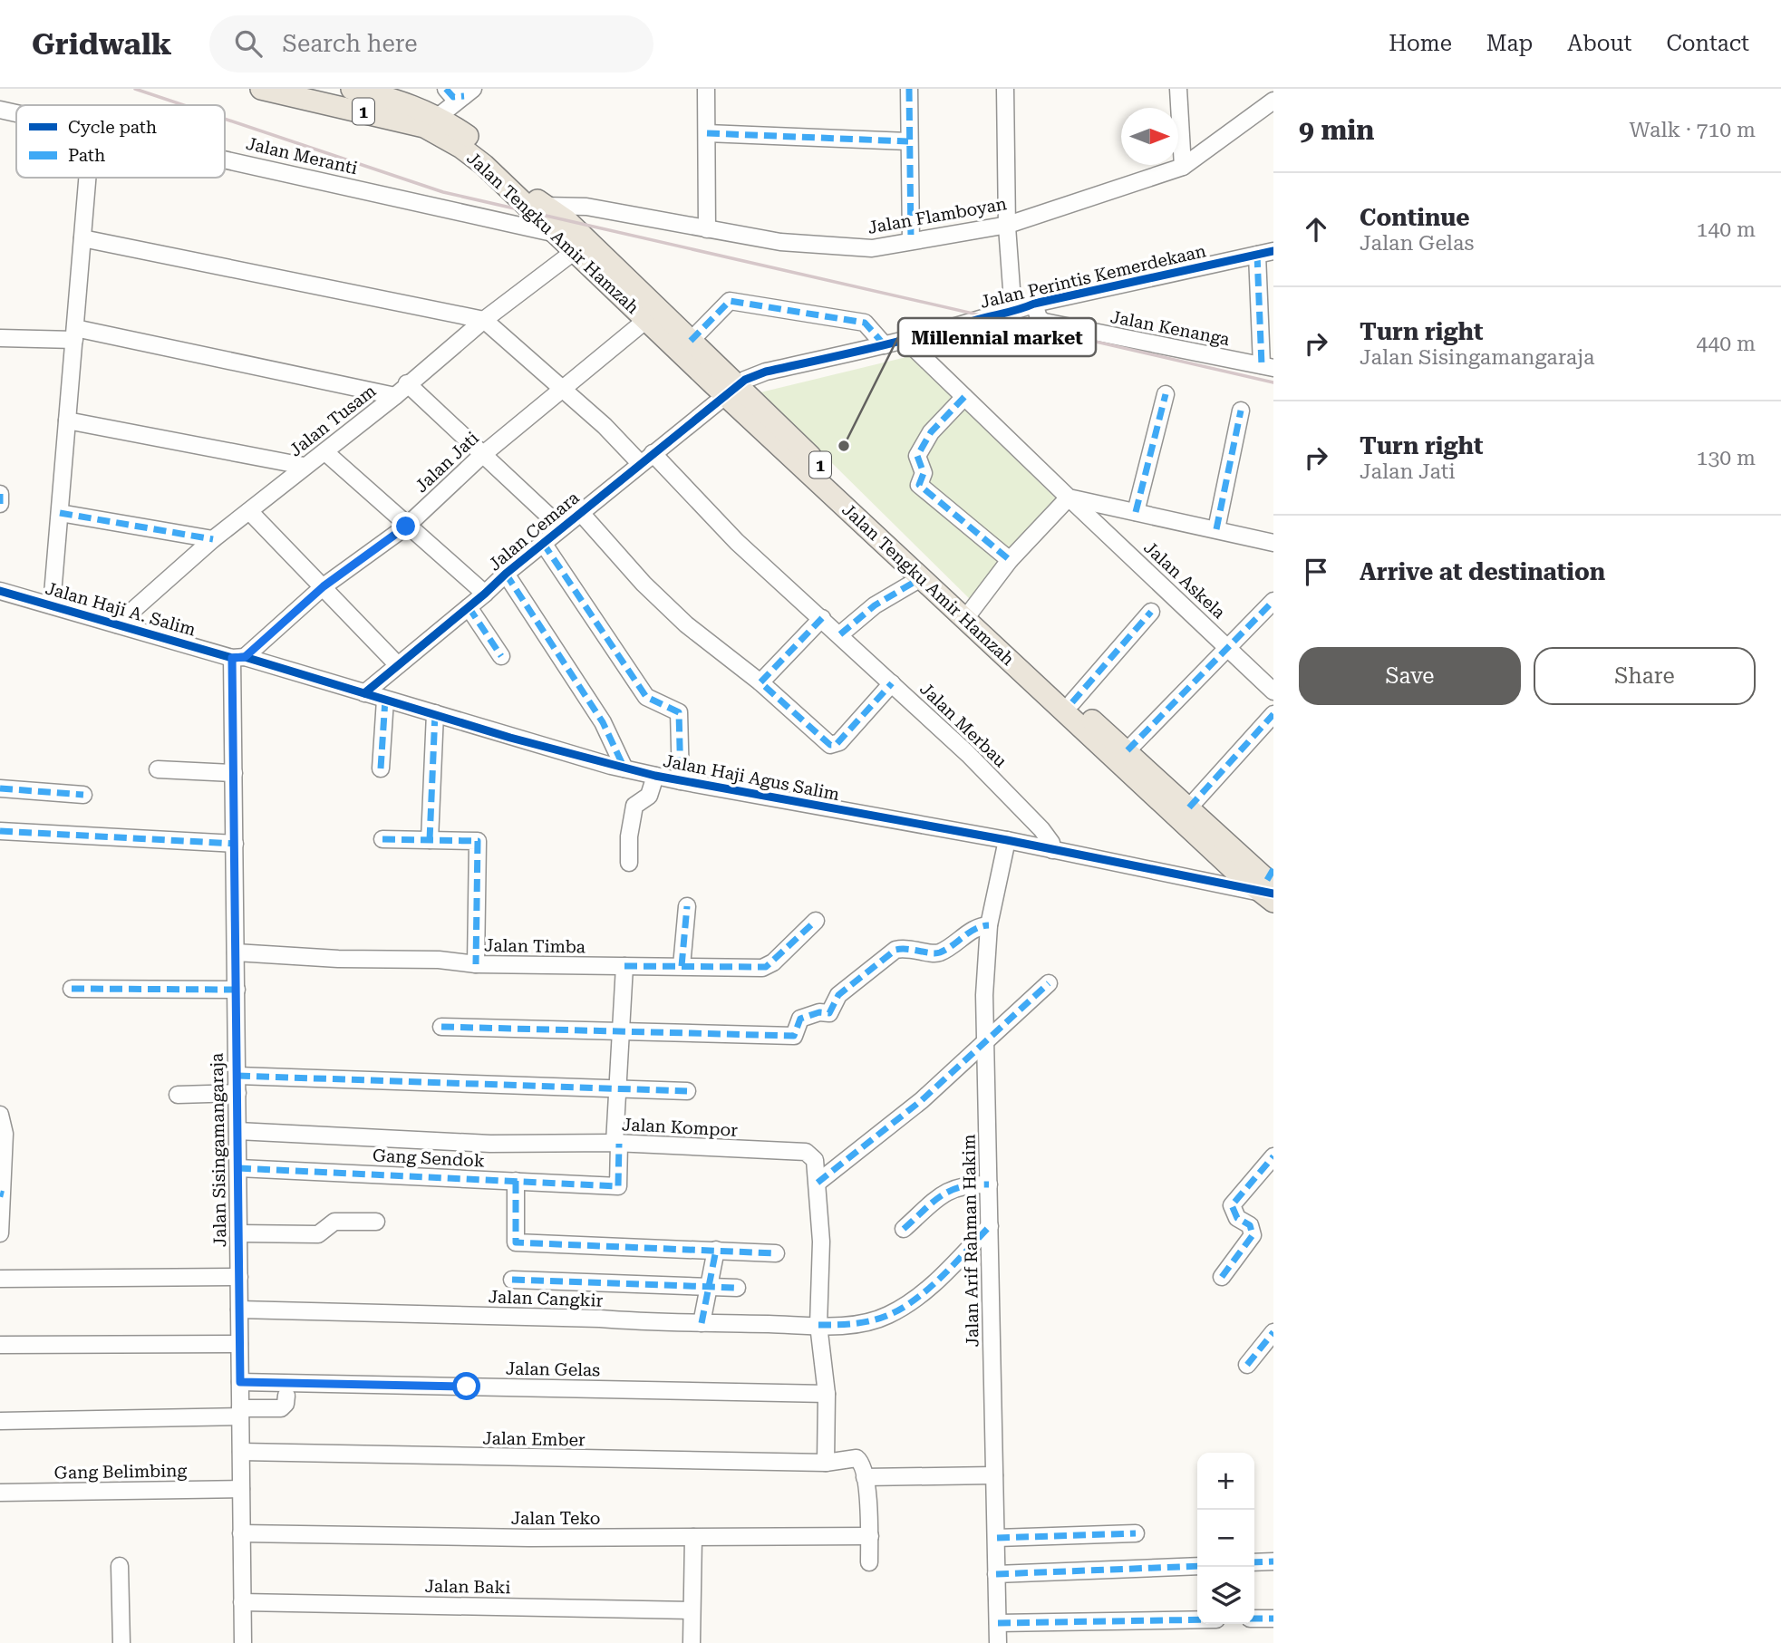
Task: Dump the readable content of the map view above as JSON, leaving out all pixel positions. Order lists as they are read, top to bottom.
{
  "streets": {
    "main road": ["1", "Jalan Tengku Amir Hamzah"],
    "street": [
      "Jalan Meranti",
      "Jalan Flamboyan",
      "Jalan Perintis Kemerdekaan",
      "Jalan Kenanga",
      "Jalan Tusam",
      "Jalan Jati",
      "Jalan Cemara",
      "Jalan Askela",
      "Jalan Haji A. Salim",
      "Jalan Merbau",
      "Jalan Haji Agus Salim",
      "Jalan Timba",
      "Jalan Kompor",
      "Jalan Sisingamangaraja",
      "Gang Sendok",
      "Jalan Arif Rahman Hakim",
      "Jalan Cangkir",
      "Jalan Gelas",
      "Jalan Ember",
      "Gang Belimbing",
      "Jalan Teko",
      "Jalan Baki"
    ]
  },
  "crossings": [
    ["Jalan Meranti", "Jalan Tengku Amir Hamzah"],
    ["Jalan Flamboyan", "Jalan Tengku Amir Hamzah"],
    ["Jalan Tengku Amir Hamzah", "Jalan Perintis Kemerdekaan"],
    ["Jalan Tengku Amir Hamzah", "Jalan Tusam"],
    ["Jalan Tengku Amir Hamzah", "Jalan Jati"],
    ["Jalan Tengku Amir Hamzah", "Jalan Cemara"],
    ["Jalan Tengku Amir Hamzah", "Jalan Haji Agus Salim"],
    ["Jalan Perintis Kemerdekaan", "Jalan Kenanga"],
    ["Jalan Perintis Kemerdekaan", "Jalan Cemara"],
    ["Jalan Perintis Kemerdekaan", "Jalan Askela"],
    ["Jalan Tusam", "Jalan Haji A. Salim"],
    ["Jalan Tusam", "Jalan Merbau"],
    ["Jalan Jati", "Jalan Haji A. Salim"],
    ["Jalan Jati", "Jalan Merbau"],
    ["Jalan Jati", "Jalan Haji Agus Salim"],
    ["Jalan Jati", "Jalan Sisingamangaraja"],
    ["Jalan Cemara", "Jalan Merbau"],
    ["Jalan Cemara", "Jalan Haji Agus Salim"],
    ["Jalan Haji A. Salim", "Jalan Haji Agus Salim"],
    ["Jalan Haji A. Salim", "Jalan Sisingamangaraja"],
    ["Jalan Merbau", "Jalan Haji Agus Salim"],
    ["Jalan Haji Agus Salim", "Jalan Sisingamangaraja"],
    ["Jalan Haji Agus Salim", "Jalan Arif Rahman Hakim"],
    ["Jalan Timba", "Jalan Sisingamangaraja"],
    ["Jalan Kompor", "Jalan Sisingamangaraja"],
    ["Jalan Kompor", "Gang Sendok"],
    ["Jalan Kompor", "Jalan Cangkir"],
    ["Jalan Kompor", "Jalan Gelas"],
    ["Jalan Kompor", "Jalan Ember"],
    ["Jalan Sisingamangaraja", "Gang Sendok"],
    ["Jalan Sisingamangaraja", "Jalan Cangkir"],
    ["Jalan Sisingamangaraja", "Jalan Gelas"],
    ["Jalan Sisingamangaraja", "Jalan Ember"],
    ["Jalan Sisingamangaraja", "Gang Belimbing"],
    ["Jalan Sisingamangaraja", "Jalan Teko"],
    ["Jalan Sisingamangaraja", "Jalan Baki"],
    ["Jalan Arif Rahman Hakim", "Jalan Cangkir"]
  ],
  "places": ["Millennial market"],
  "legend": ["Cycle path", "Path"],
  "north": "right",
  "page": {
    "header": "Gridwalk",
    "search": "Search here",
    "nav": [
      "Home",
      "Map",
      "About",
      "Contact"
    ],
    "heading": ["9 min", "Walk · 710 m"],
    "list": [
      ["Continue", "Jalan Gelas", "140 m"],
      ["Turn right", "Jalan Sisingamangaraja", "440 m"],
      ["Turn right", "Jalan Jati", "130 m"],
      "Arrive at destination"
    ],
    "buttons": ["Save", "Share"],
    "map_buttons": ["+", "−"]
  }
}
